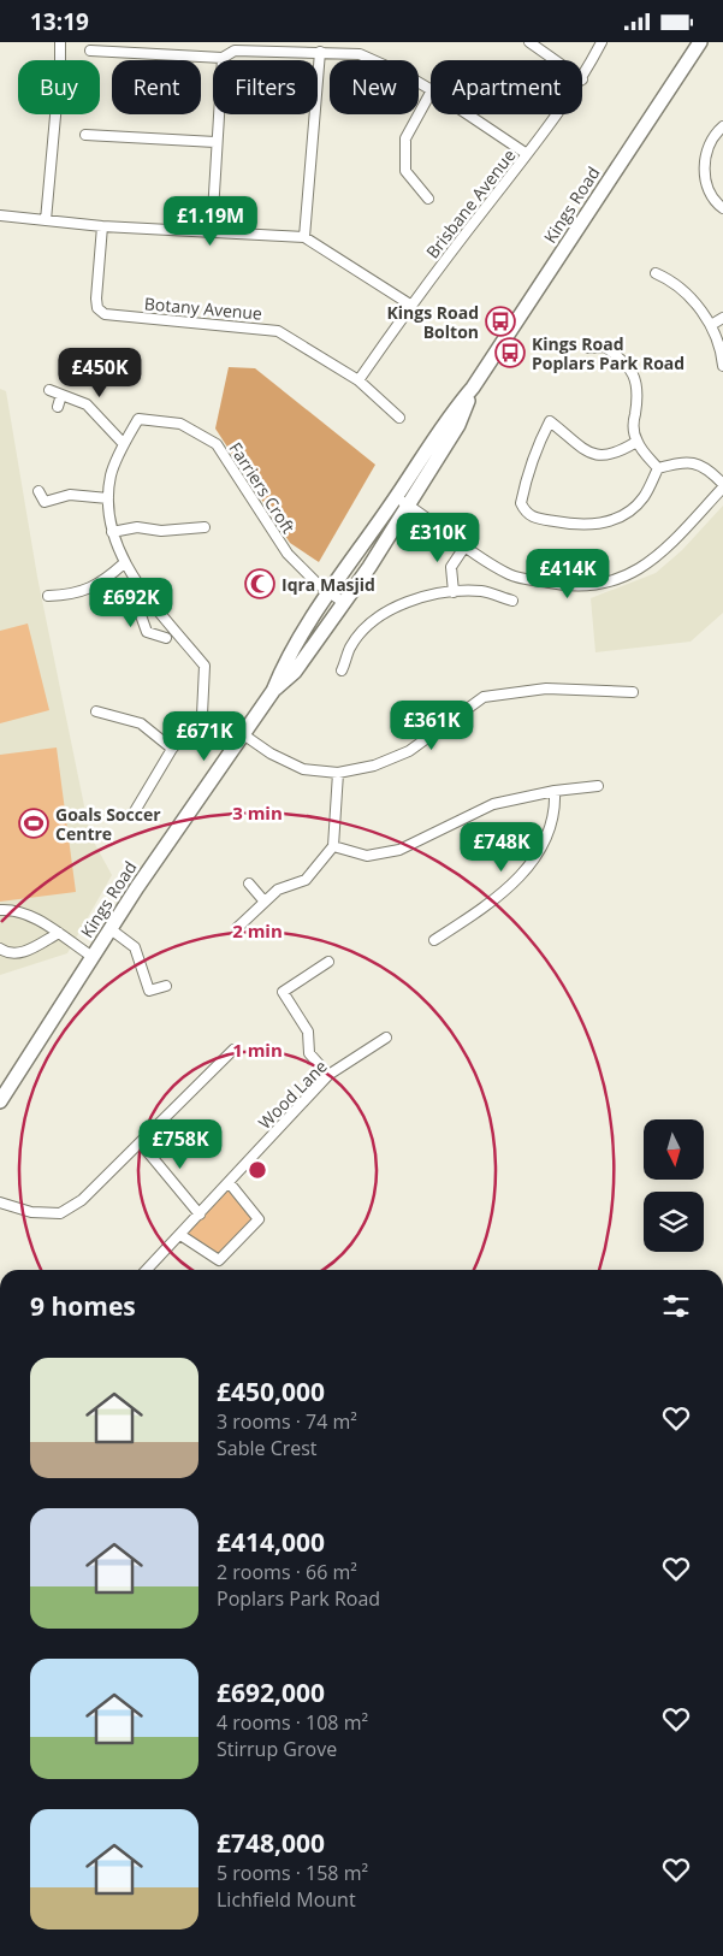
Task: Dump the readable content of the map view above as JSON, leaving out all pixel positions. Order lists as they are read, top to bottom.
{
  "streets": {
    "street": [
      "Brisbane Avenue",
      "Kings Road",
      "Botany Avenue",
      "Farriers Croft",
      "Wood Lane"
    ]
  },
  "crossings": [
    ["Brisbane Avenue", "Botany Avenue"],
    ["Kings Road", "Farriers Croft"]
  ],
  "places": {
    "bus stop": ["Kings Road Bolton", "Kings Road Poplars Park Road"],
    "mosque": ["Iqra Masjid"],
    "sports": ["Goals Soccer Centre"]
  },
  "north": "bottom",
  "page": {
    "status": "13:19",
    "chip": [
      "Buy",
      "Rent",
      "Filters",
      "New",
      "Apartment"
    ],
    "price": [
      "£1.19M",
      "£450K",
      "£310K",
      "£414K",
      "£692K",
      "£361K",
      "£671K",
      "£748K",
      "£758K"
    ],
    "heading": "9 homes",
    "list": [
      {
        "name": "£450,000",
        "note": "3 rooms · 74 m² · Sable Crest"
      },
      {
        "name": "£414,000",
        "note": "2 rooms · 66 m² · Poplars Park Road"
      },
      {
        "name": "£692,000",
        "note": "4 rooms · 108 m² · Stirrup Grove"
      },
      {
        "name": "£748,000",
        "note": "5 rooms · 158 m² · Lichfield Mount"
      }
    ]
  },
  "rings": ["3 min", "2 min", "1 min"]
}
